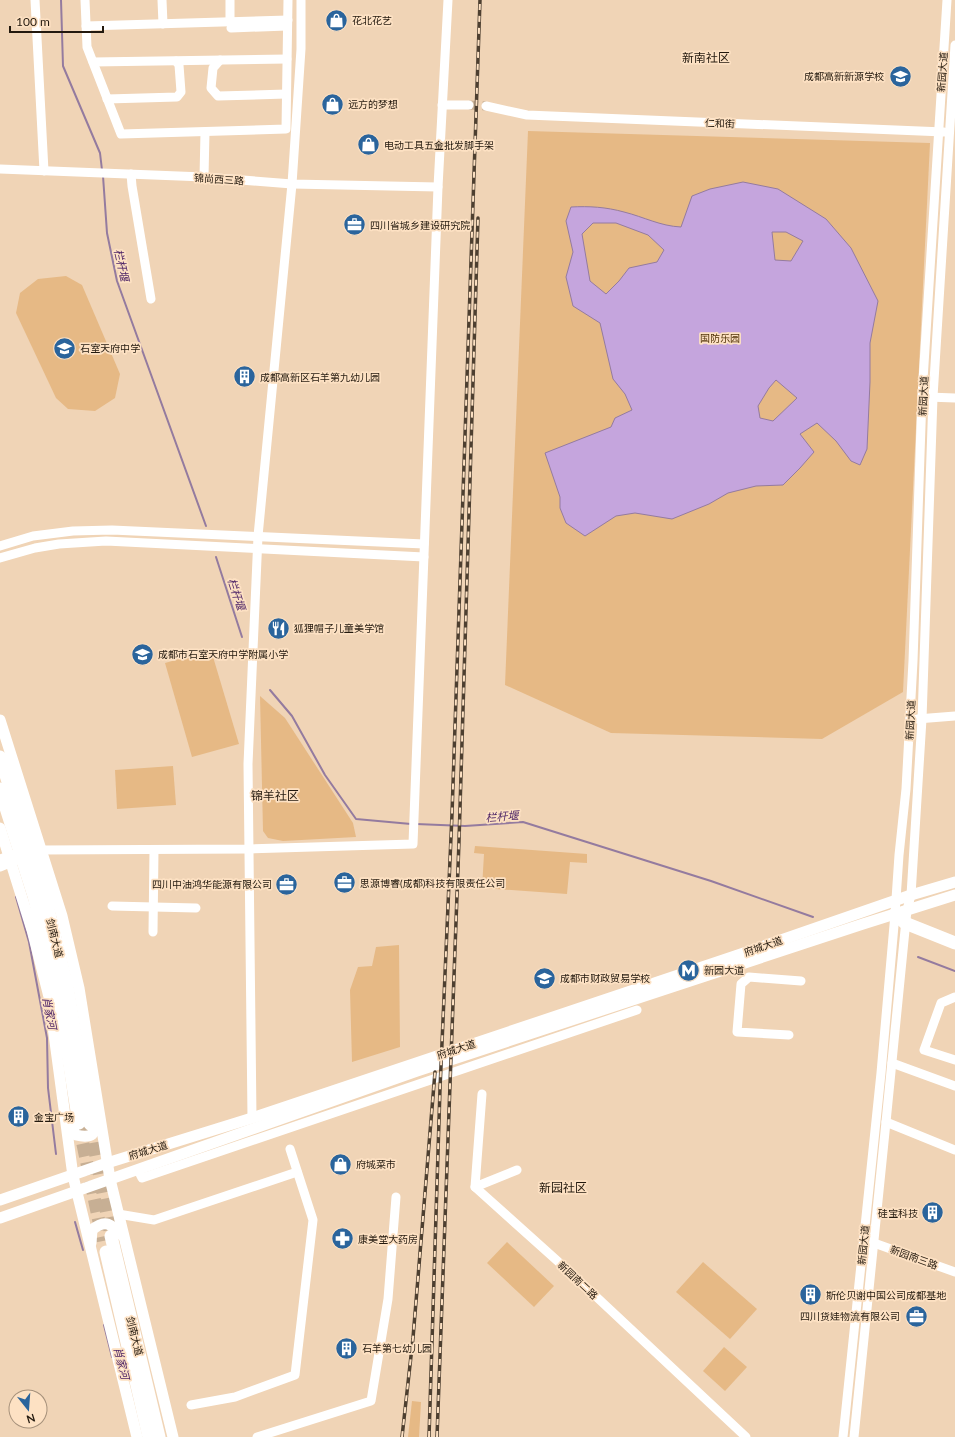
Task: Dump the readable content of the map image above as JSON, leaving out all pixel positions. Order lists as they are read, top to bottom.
{
  "streets": {
    "highway": ["剑南大道"],
    "main road": ["府城大道"],
    "street": [
      "新园大道",
      "仁和街",
      "锦尚西三路",
      "新园南三路",
      "新园南二路"
    ]
  },
  "crossings": [
    ["新园大道", "仁和街"],
    ["新园大道", "府城大道"],
    ["新园大道", "新园南三路"]
  ],
  "districts": ["新南社区", "锦羊社区", "新园社区"],
  "water": ["栏杆堰", "肖家河"],
  "parks": ["国防乐园"],
  "places": {
    "shop": [
      "花北花艺",
      "远方的梦想",
      "电动工具五金批发脚手架",
      "府城菜市"
    ],
    "school or university": [
      "成都高新新源学校",
      "石室天府中学",
      "成都市石室天府中学附属小学",
      "成都市财政贸易学校"
    ],
    "office": [
      "四川省城乡建设研究院",
      "思源博睿(成都)科技有限责任公司",
      "四川中油鸿华能源有限公司",
      "四川货娃物流有限公司"
    ],
    "building": [
      "成都高新区石羊第九幼儿园",
      "金宝广场",
      "硅宝科技",
      "斯伦贝谢中国公司成都基地",
      "石羊第七幼儿园"
    ],
    "restaurant": ["狐狸帽子儿童美学馆"],
    "metro station": ["新园大道"],
    "pharmacy": ["康美堂大药房"]
  },
  "scale_bar": "100 m",
  "north": "bottom"
}
